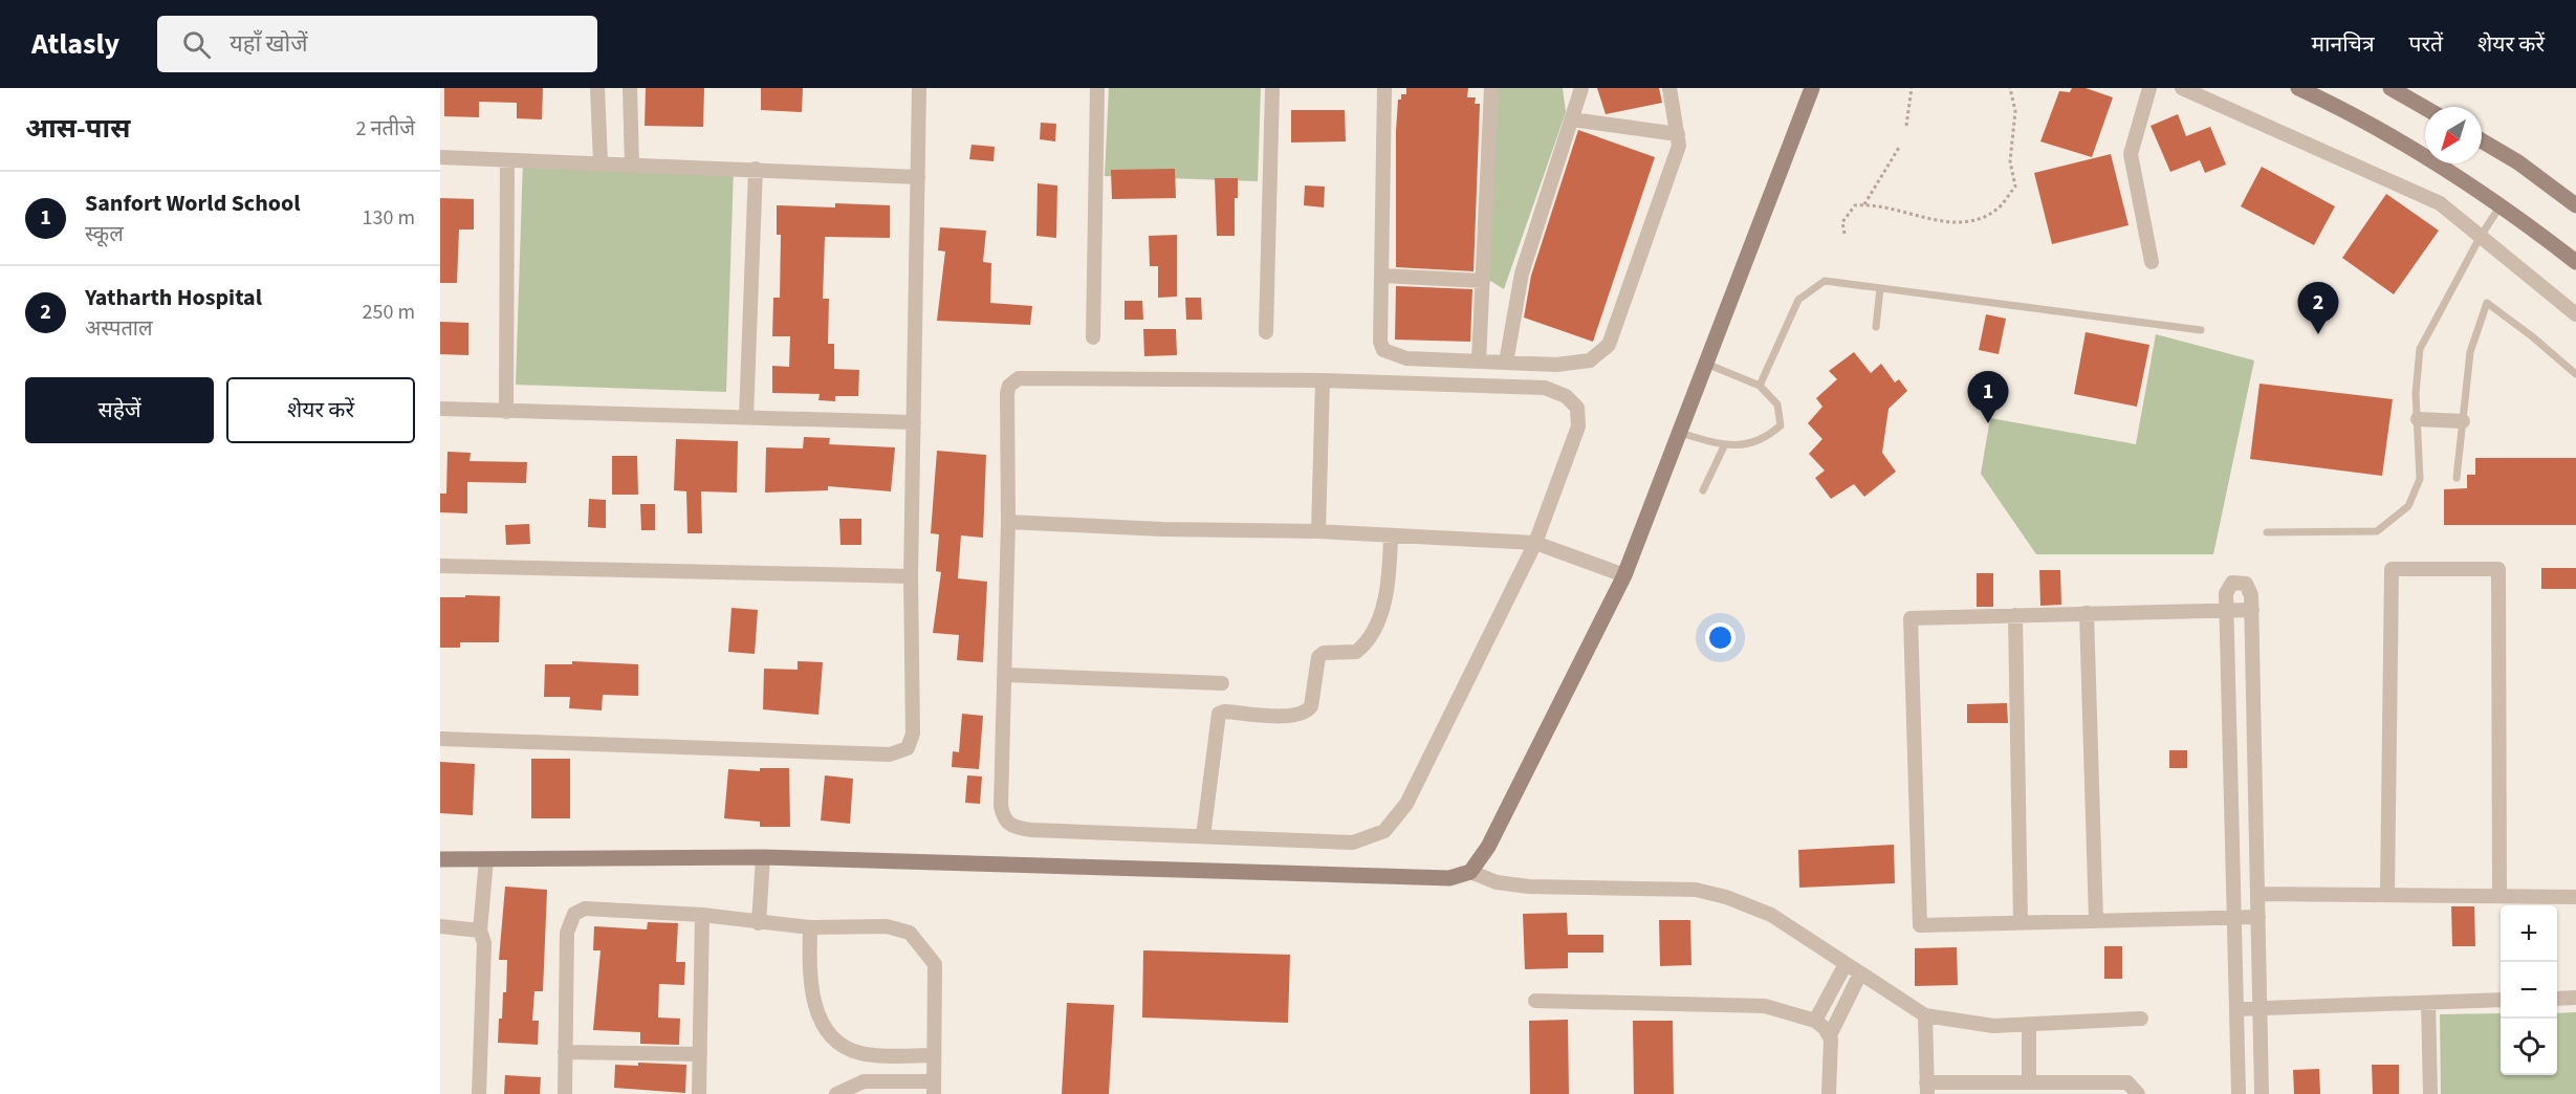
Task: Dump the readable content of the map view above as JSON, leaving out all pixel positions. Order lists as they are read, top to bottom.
{
  "north": "bottom left",
  "page": {
    "header": "Atlasly",
    "search": "यहाँ खोजें",
    "nav": ["मानचित्र", "परतें", "शेयर करें"],
    "heading": ["आस-पास", "2 नतीजे"],
    "list": [
      {
        "mark": "1",
        "name": "Sanfort World School",
        "note": "स्कूल",
        "value": "130 m"
      },
      {
        "mark": "2",
        "name": "Yatharth Hospital",
        "note": "अस्पताल",
        "value": "250 m"
      }
    ],
    "pins": ["2", "1"],
    "buttons": ["सहेजें", "शेयर करें"],
    "map_buttons": ["+", "−"]
  }
}
